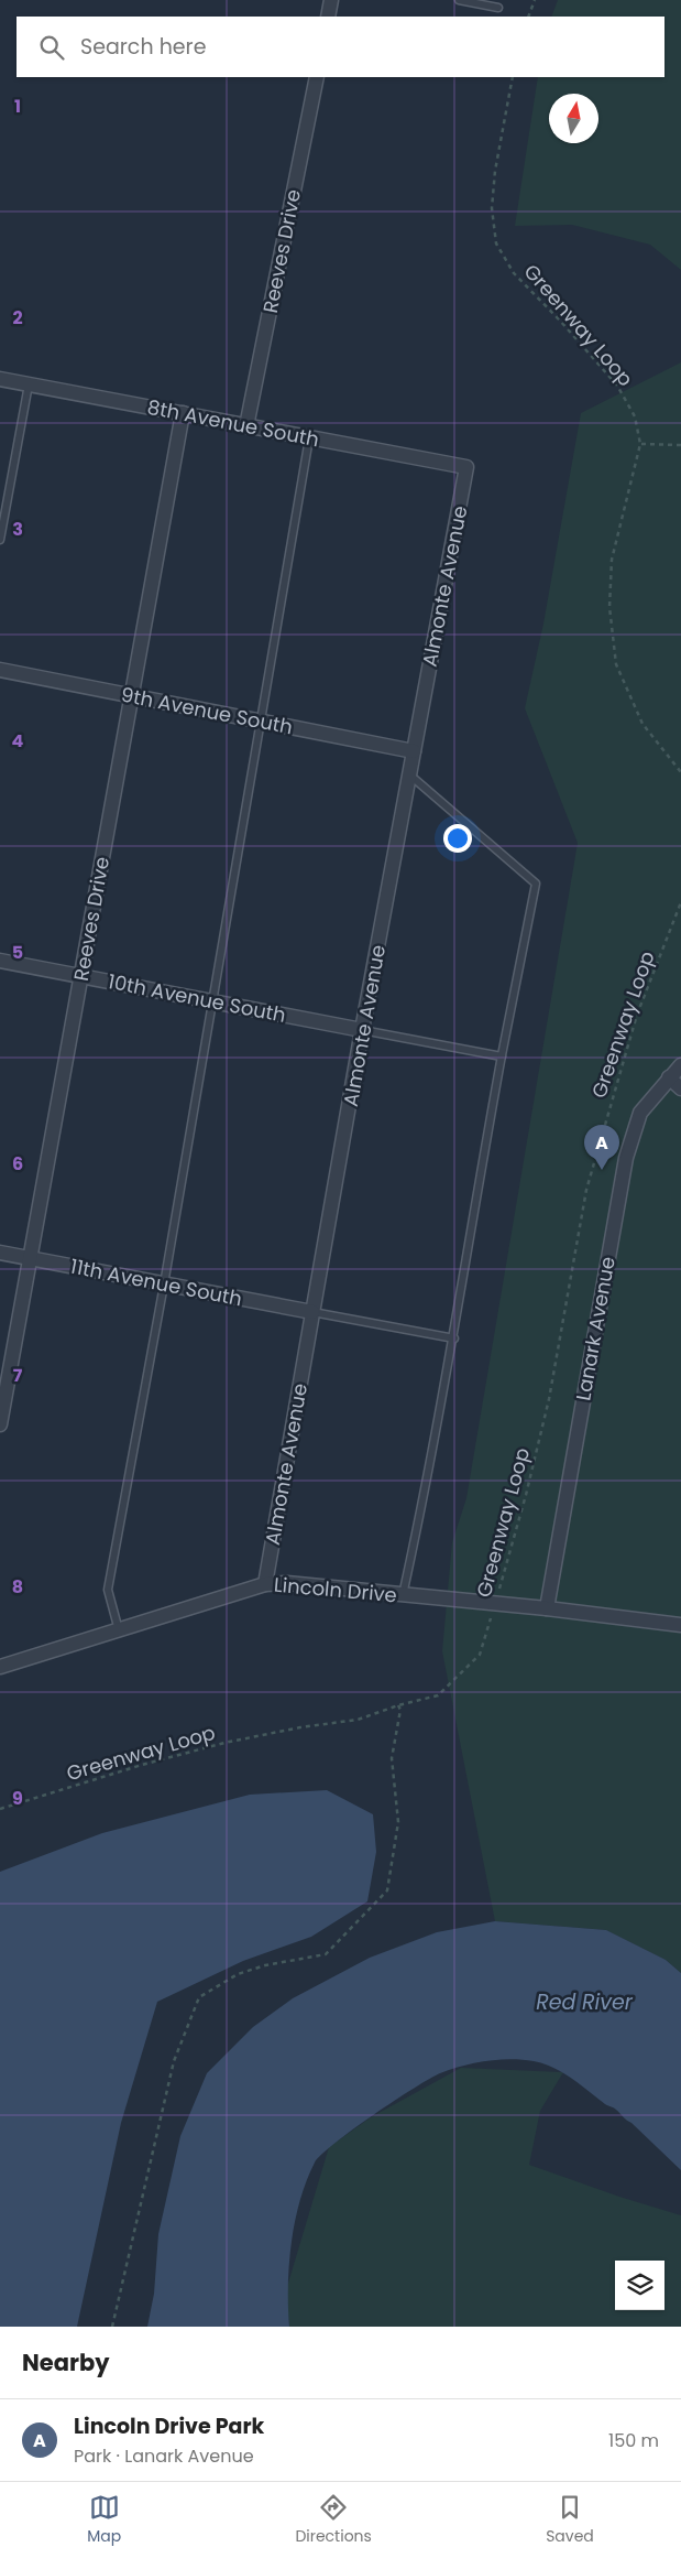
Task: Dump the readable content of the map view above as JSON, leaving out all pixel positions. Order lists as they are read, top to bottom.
{
  "streets": {
    "street": [
      "Reeves Drive",
      "8th Avenue South",
      "Almonte Avenue",
      "9th Avenue South",
      "10th Avenue South",
      "11th Avenue South",
      "Lanark Avenue",
      "Lincoln Drive"
    ],
    "path": ["Greenway Loop"]
  },
  "crossings": [
    ["Reeves Drive", "8th Avenue South"],
    ["Reeves Drive", "9th Avenue South"],
    ["Reeves Drive", "10th Avenue South"],
    ["Reeves Drive", "11th Avenue South"],
    ["Greenway Loop", "Lincoln Drive"],
    ["8th Avenue South", "Almonte Avenue"],
    ["Almonte Avenue", "9th Avenue South"],
    ["Almonte Avenue", "10th Avenue South"],
    ["Almonte Avenue", "11th Avenue South"],
    ["Almonte Avenue", "Lincoln Drive"],
    ["Lanark Avenue", "Lincoln Drive"]
  ],
  "water": ["Red River"],
  "north": "top",
  "page": {
    "search": "Search here",
    "pins": "A",
    "heading": "Nearby",
    "list": [
      {
        "mark": "A",
        "name": "Lincoln Drive Park",
        "note": "Park · Lanark Avenue",
        "value": "150 m"
      }
    ],
    "nav": ["Map", "Directions", "Saved"]
  },
  "grid": {
    "rows": [
      "1",
      "2",
      "3",
      "4",
      "5",
      "6",
      "7",
      "8",
      "9"
    ]
  }
}
